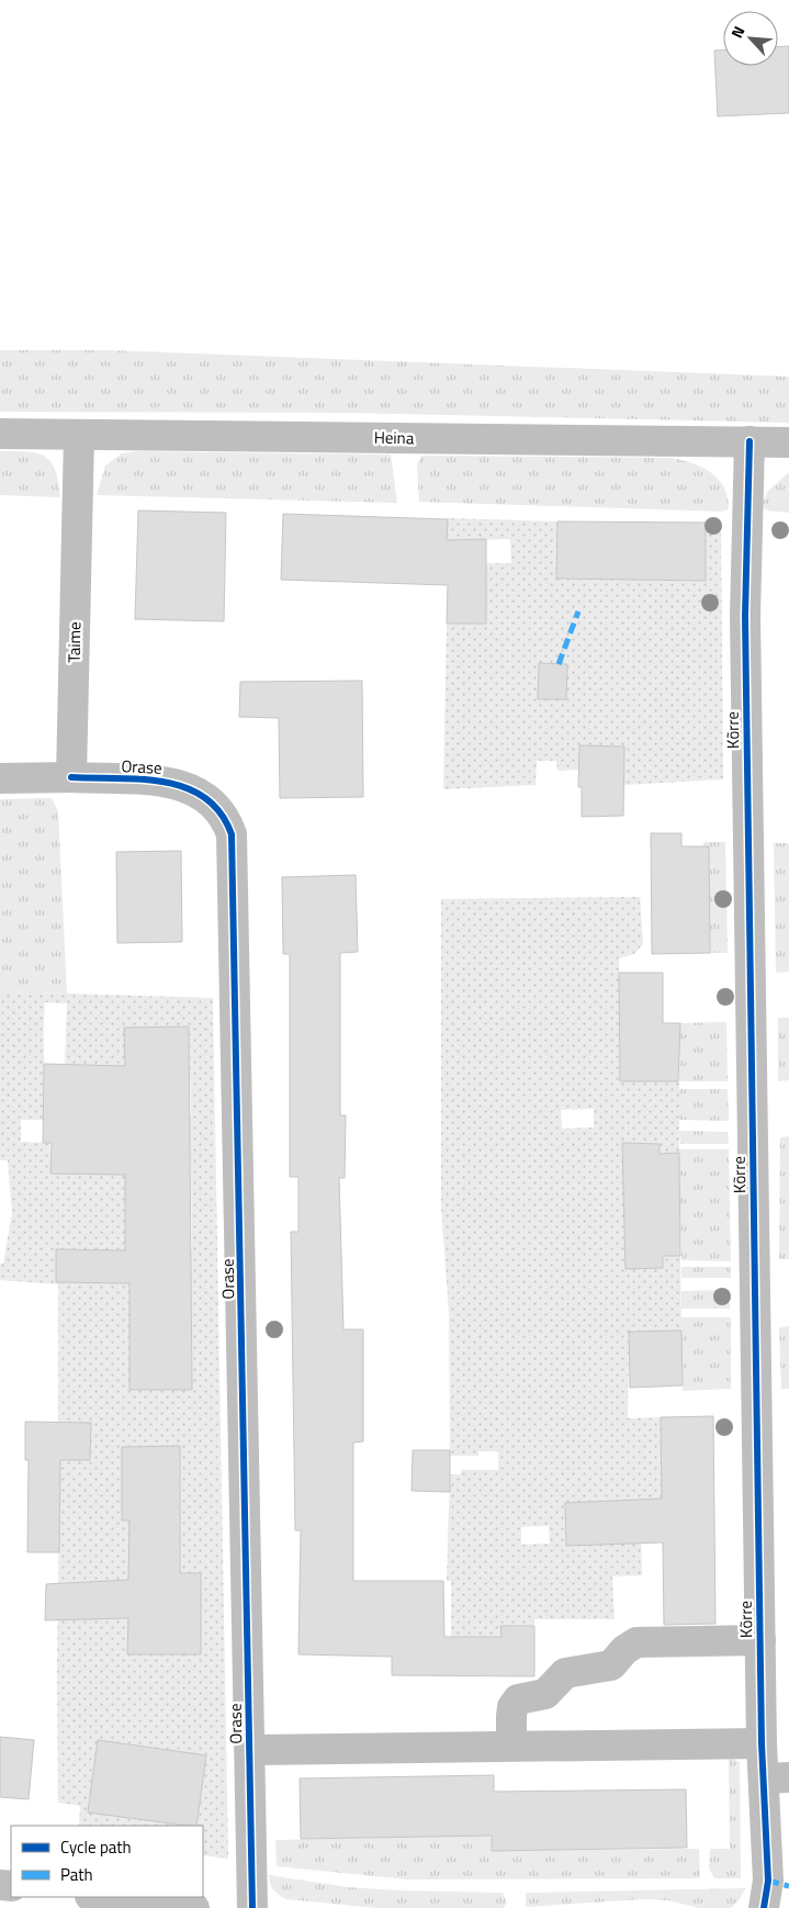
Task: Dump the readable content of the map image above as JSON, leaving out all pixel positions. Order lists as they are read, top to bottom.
{
  "streets": {
    "street": [
      "Heina",
      "Taime",
      "Kõrre",
      "Orase"
    ]
  },
  "crossings": [
    ["Heina", "Taime"],
    ["Heina", "Kõrre"],
    ["Taime", "Orase"]
  ],
  "legend": ["Cycle path", "Path"],
  "north": "top left"
}
